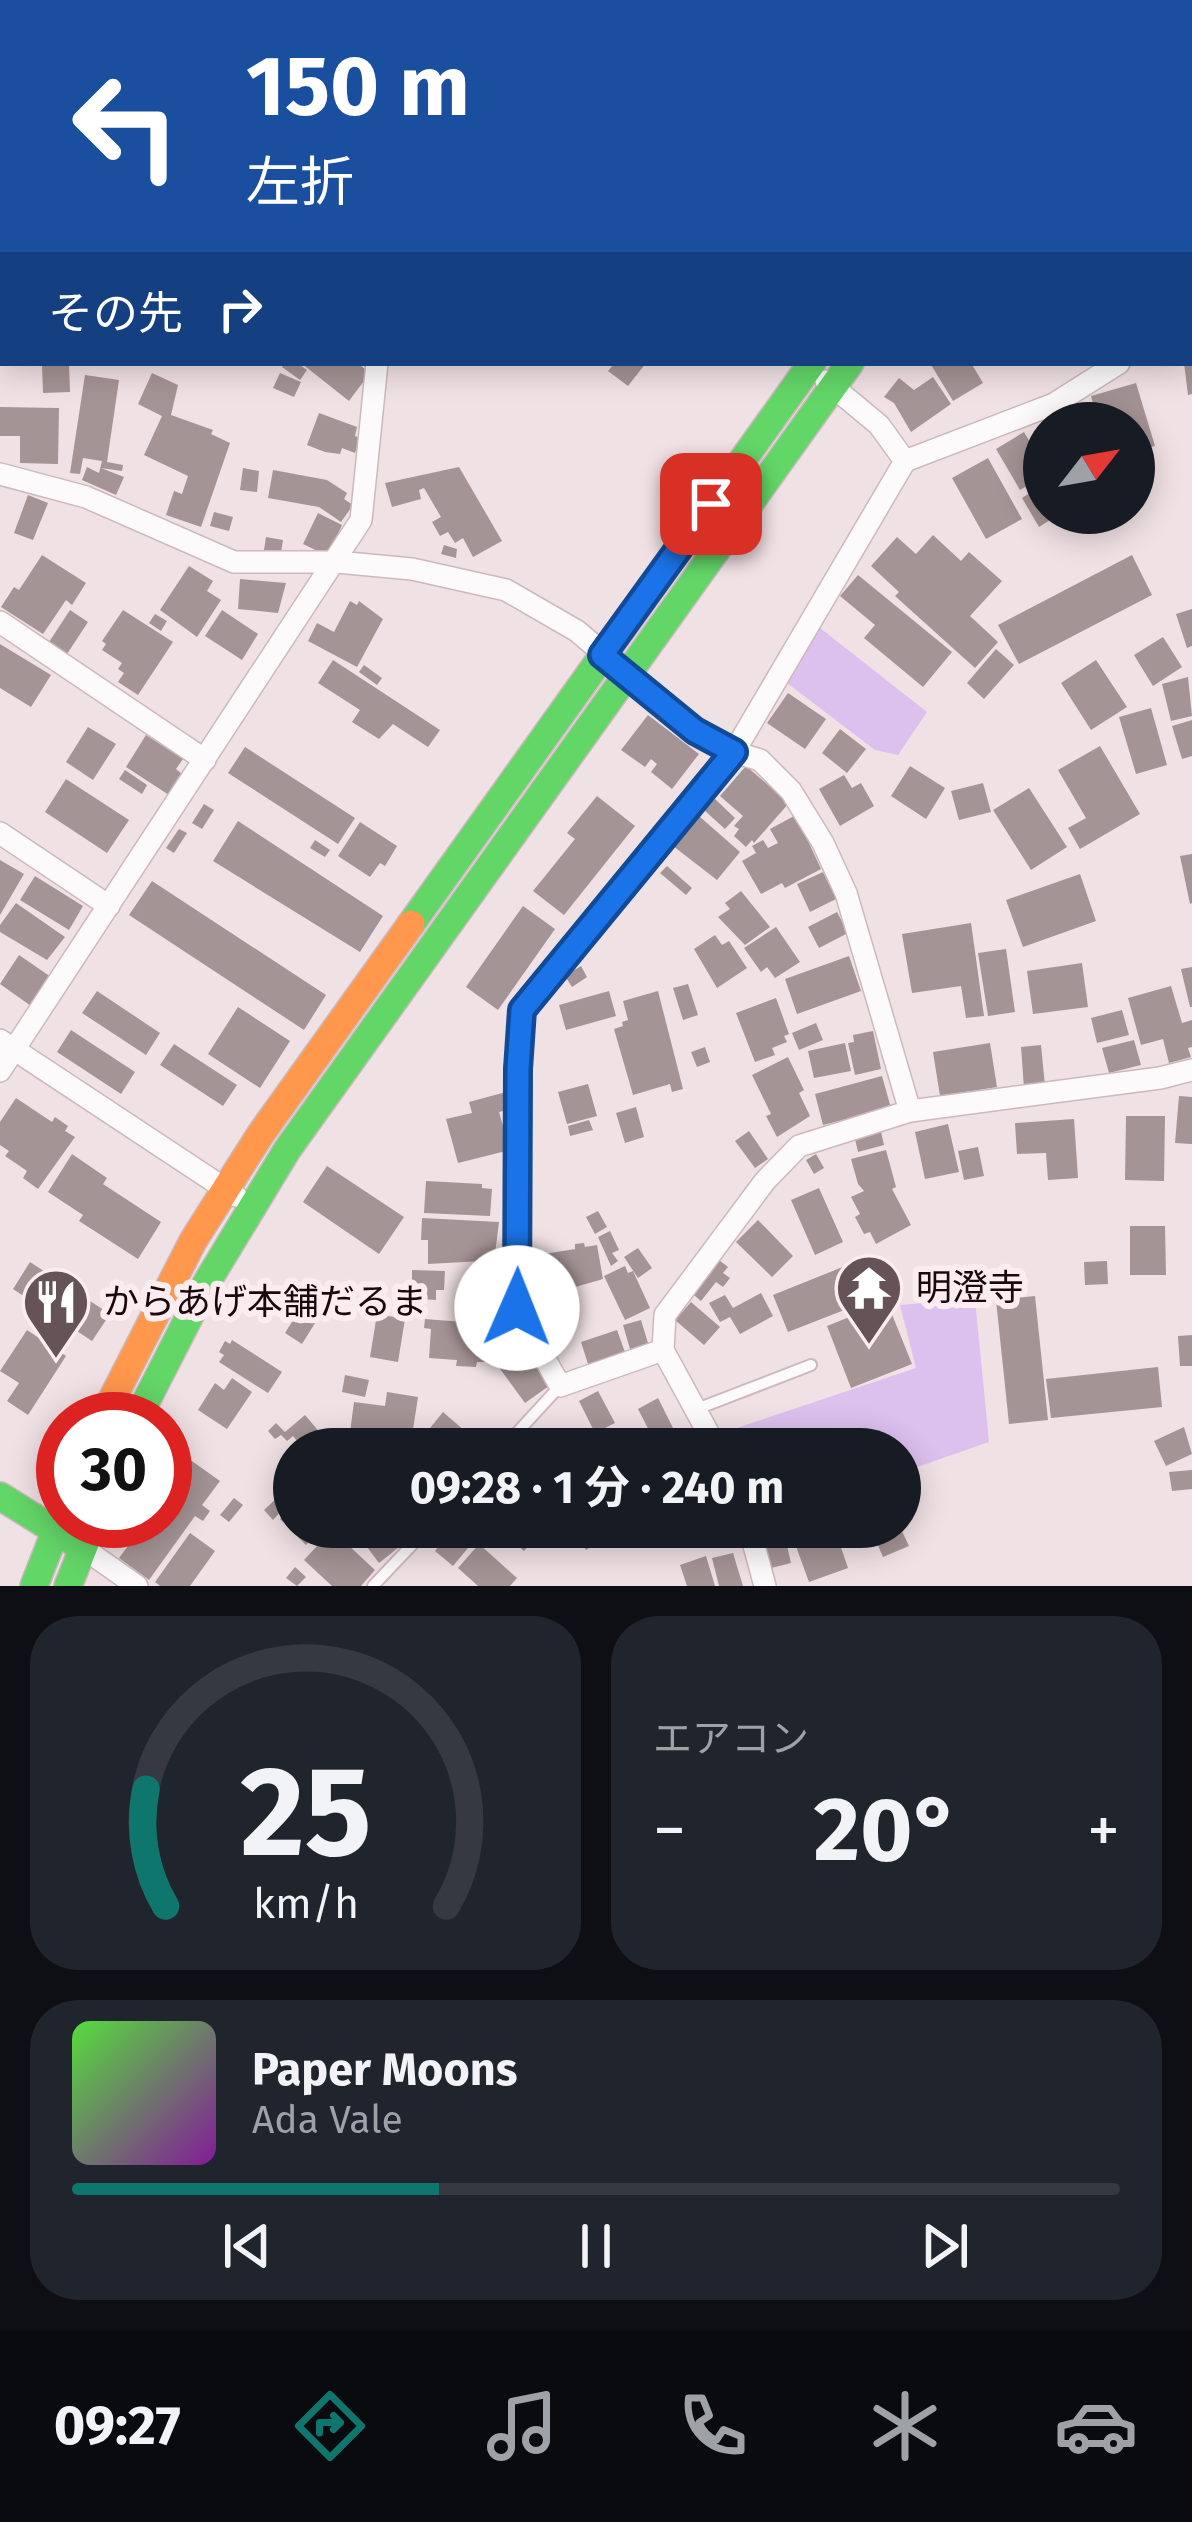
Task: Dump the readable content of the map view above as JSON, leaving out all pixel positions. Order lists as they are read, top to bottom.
{
  "places": {
    "temple": ["明澄寺"],
    "restaurant": ["からあげ本舗だるま"]
  },
  "north": "top right",
  "page": {
    "turn": ["150 m", "左折"],
    "then": "その先",
    "limit": "30",
    "trip": "09:28 · 1 分 · 240 m",
    "tile": "エアコン",
    "heat": ["−", "20°", "+"],
    "song": ["Paper Moons", "Ada Vale"],
    "tabs": "09:27",
    "gauge": ["25", "km/h"]
  }
}
